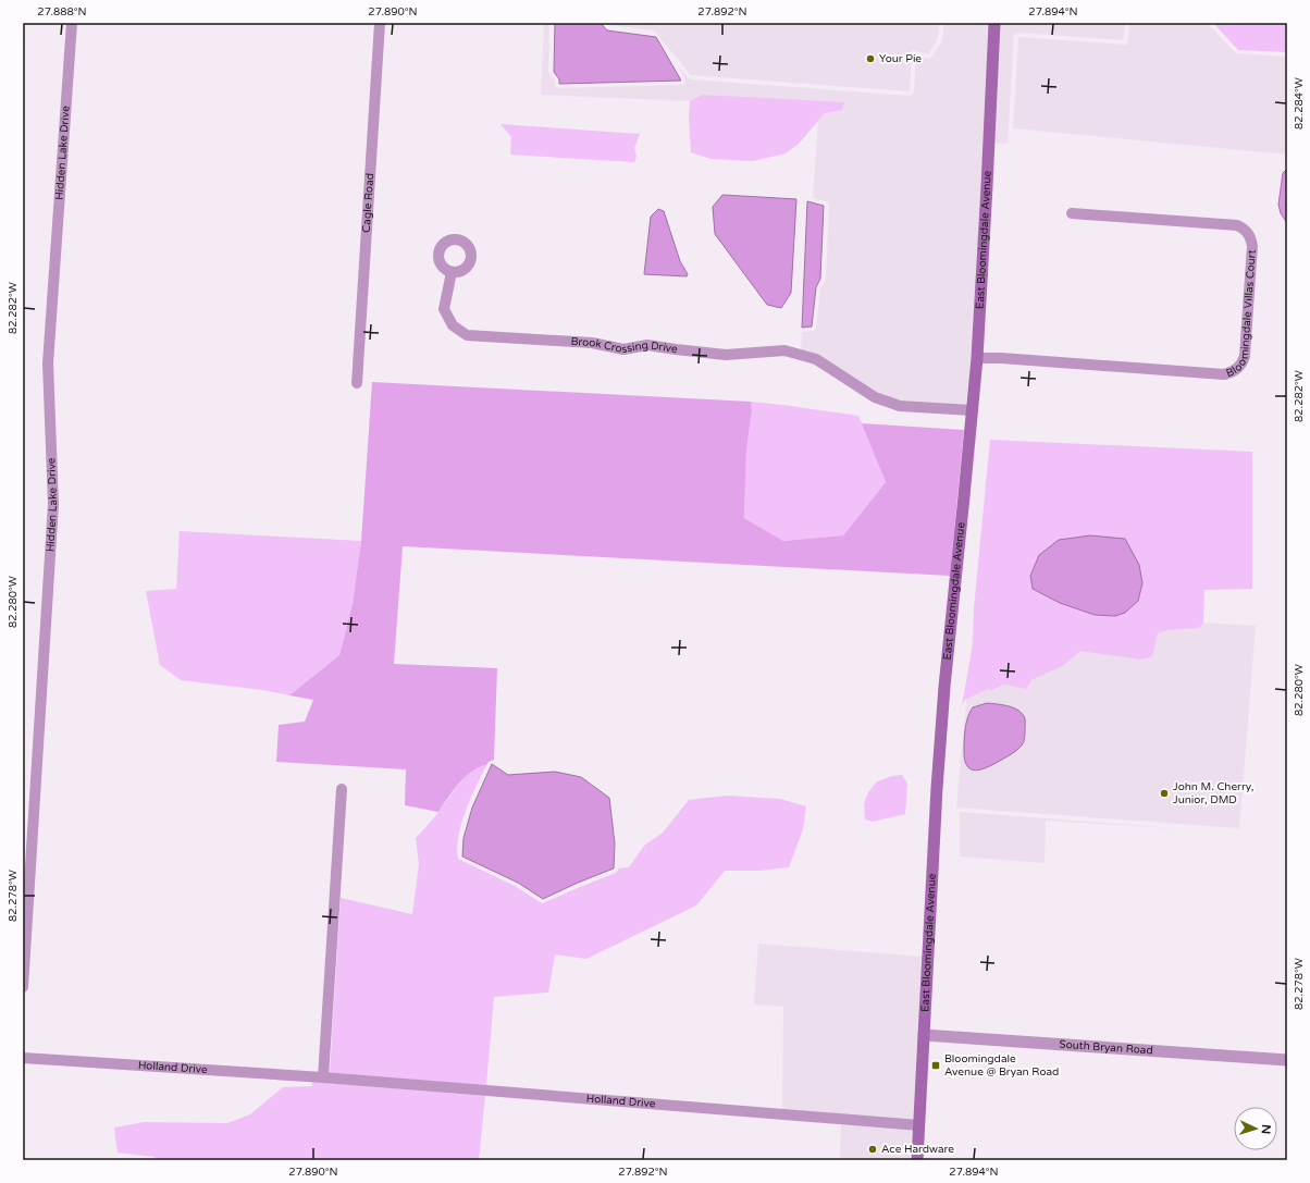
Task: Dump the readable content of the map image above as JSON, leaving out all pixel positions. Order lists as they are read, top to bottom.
{
  "streets": {
    "main road": ["East Bloomingdale Avenue"],
    "street": [
      "Hidden Lake Drive",
      "Cagle Road",
      "Bloomingdale Villas Court",
      "Brook Crossing Drive",
      "South Bryan Road",
      "Holland Drive"
    ]
  },
  "crossings": [
    ["East Bloomingdale Avenue", "Bloomingdale Villas Court"],
    ["East Bloomingdale Avenue", "Brook Crossing Drive"],
    ["East Bloomingdale Avenue", "South Bryan Road"],
    ["East Bloomingdale Avenue", "Holland Drive"]
  ],
  "places": {
    "other": ["Your Pie", "John M. Cherry, Junior, DMD", "Ace Hardware"],
    "transit": ["Bloomingdale Avenue @ Bryan Road"]
  },
  "north": "right",
  "coordinates": [
    "27.888°N",
    "27.890°N",
    "27.892°N",
    "27.894°N",
    "82.284°W",
    "82.282°W",
    "82.280°W",
    "82.278°W"
  ]
}
